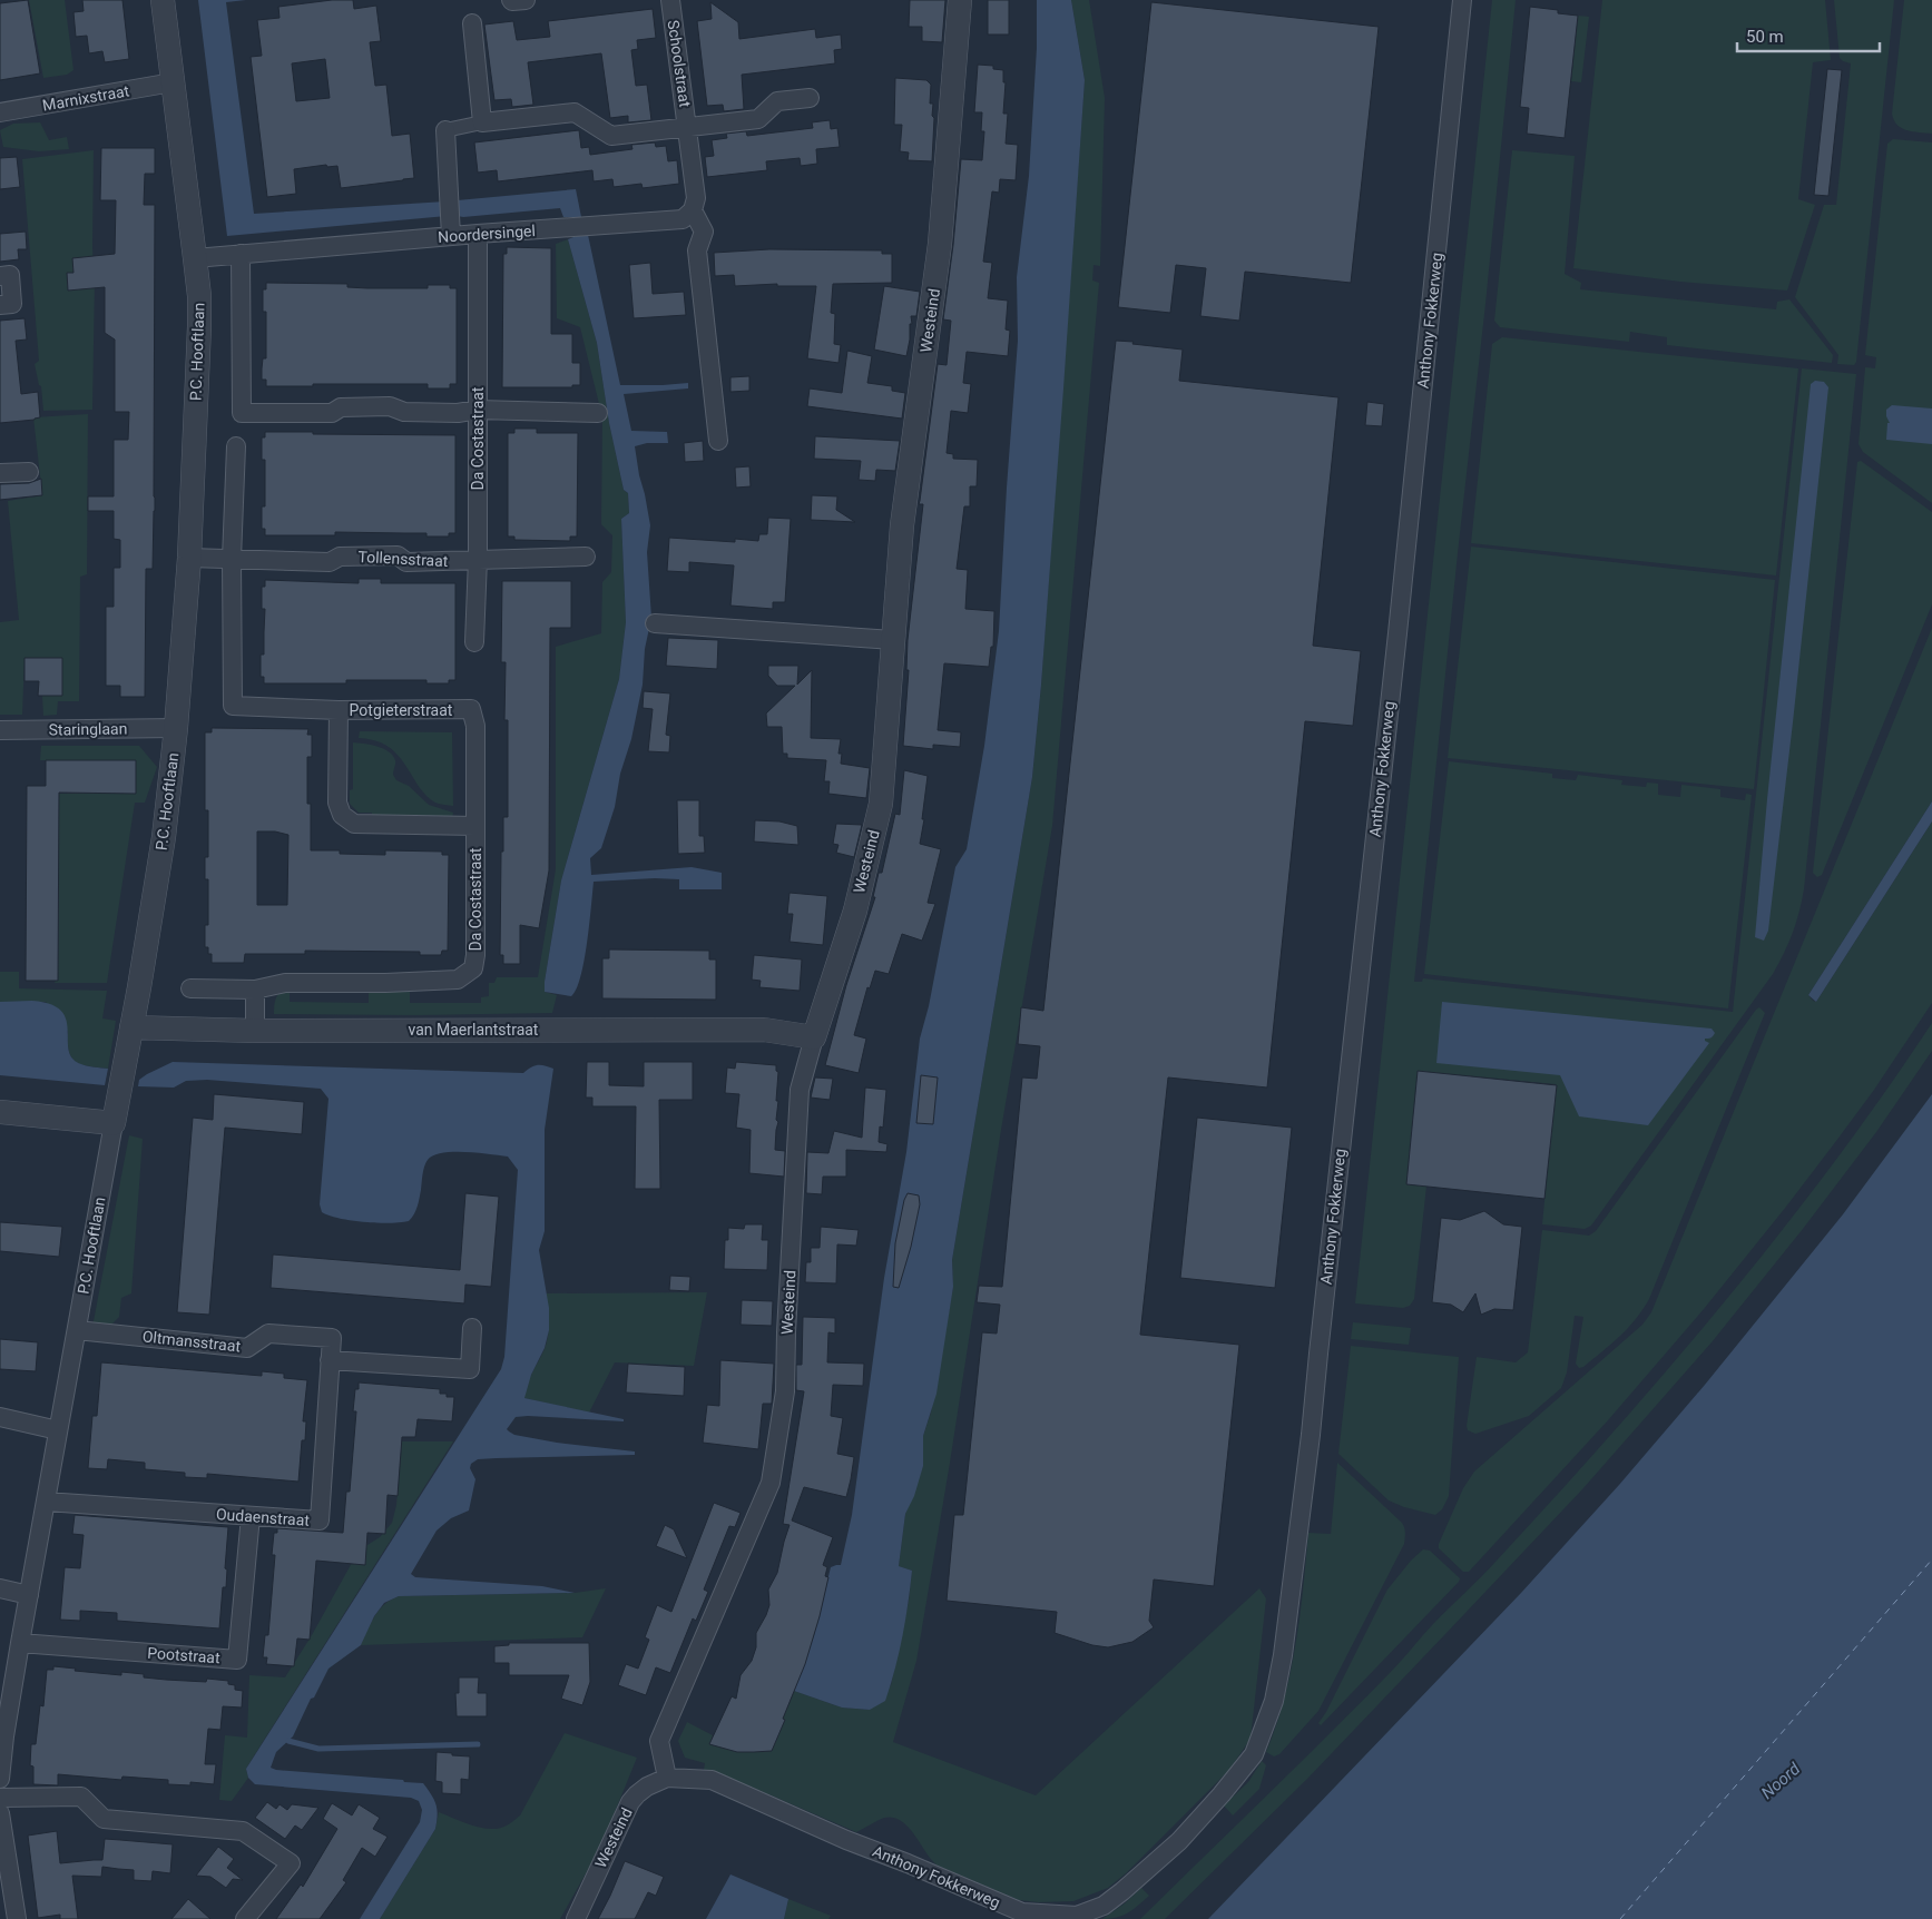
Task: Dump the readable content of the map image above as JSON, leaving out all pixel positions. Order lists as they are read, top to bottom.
{
  "streets": {
    "street": [
      "Schoolstraat",
      "Marnixstraat",
      "Noordersingel",
      "Westeind",
      "Anthony Fokkerweg",
      "P.C. Hooftlaan",
      "Da Costastraat",
      "Tollensstraat",
      "Potgieterstraat",
      "Staringlaan",
      "van Maerlantstraat",
      "Oltmansstraat",
      "Oudaenstraat",
      "Pootstraat"
    ]
  },
  "crossings": [
    ["Schoolstraat", "Noordersingel"],
    ["Marnixstraat", "P.C. Hooftlaan"],
    ["Noordersingel", "P.C. Hooftlaan"],
    ["Noordersingel", "Da Costastraat"],
    ["Westeind", "Anthony Fokkerweg"],
    ["Westeind", "van Maerlantstraat"],
    ["P.C. Hooftlaan", "Tollensstraat"],
    ["P.C. Hooftlaan", "Staringlaan"],
    ["P.C. Hooftlaan", "van Maerlantstraat"],
    ["P.C. Hooftlaan", "Oltmansstraat"],
    ["P.C. Hooftlaan", "Oudaenstraat"],
    ["P.C. Hooftlaan", "Pootstraat"],
    ["Da Costastraat", "Tollensstraat"],
    ["Da Costastraat", "Potgieterstraat"],
    ["Oltmansstraat", "Oudaenstraat"],
    ["Oudaenstraat", "Pootstraat"]
  ],
  "water": ["Noord"],
  "scale_bar": "50 m"
}
